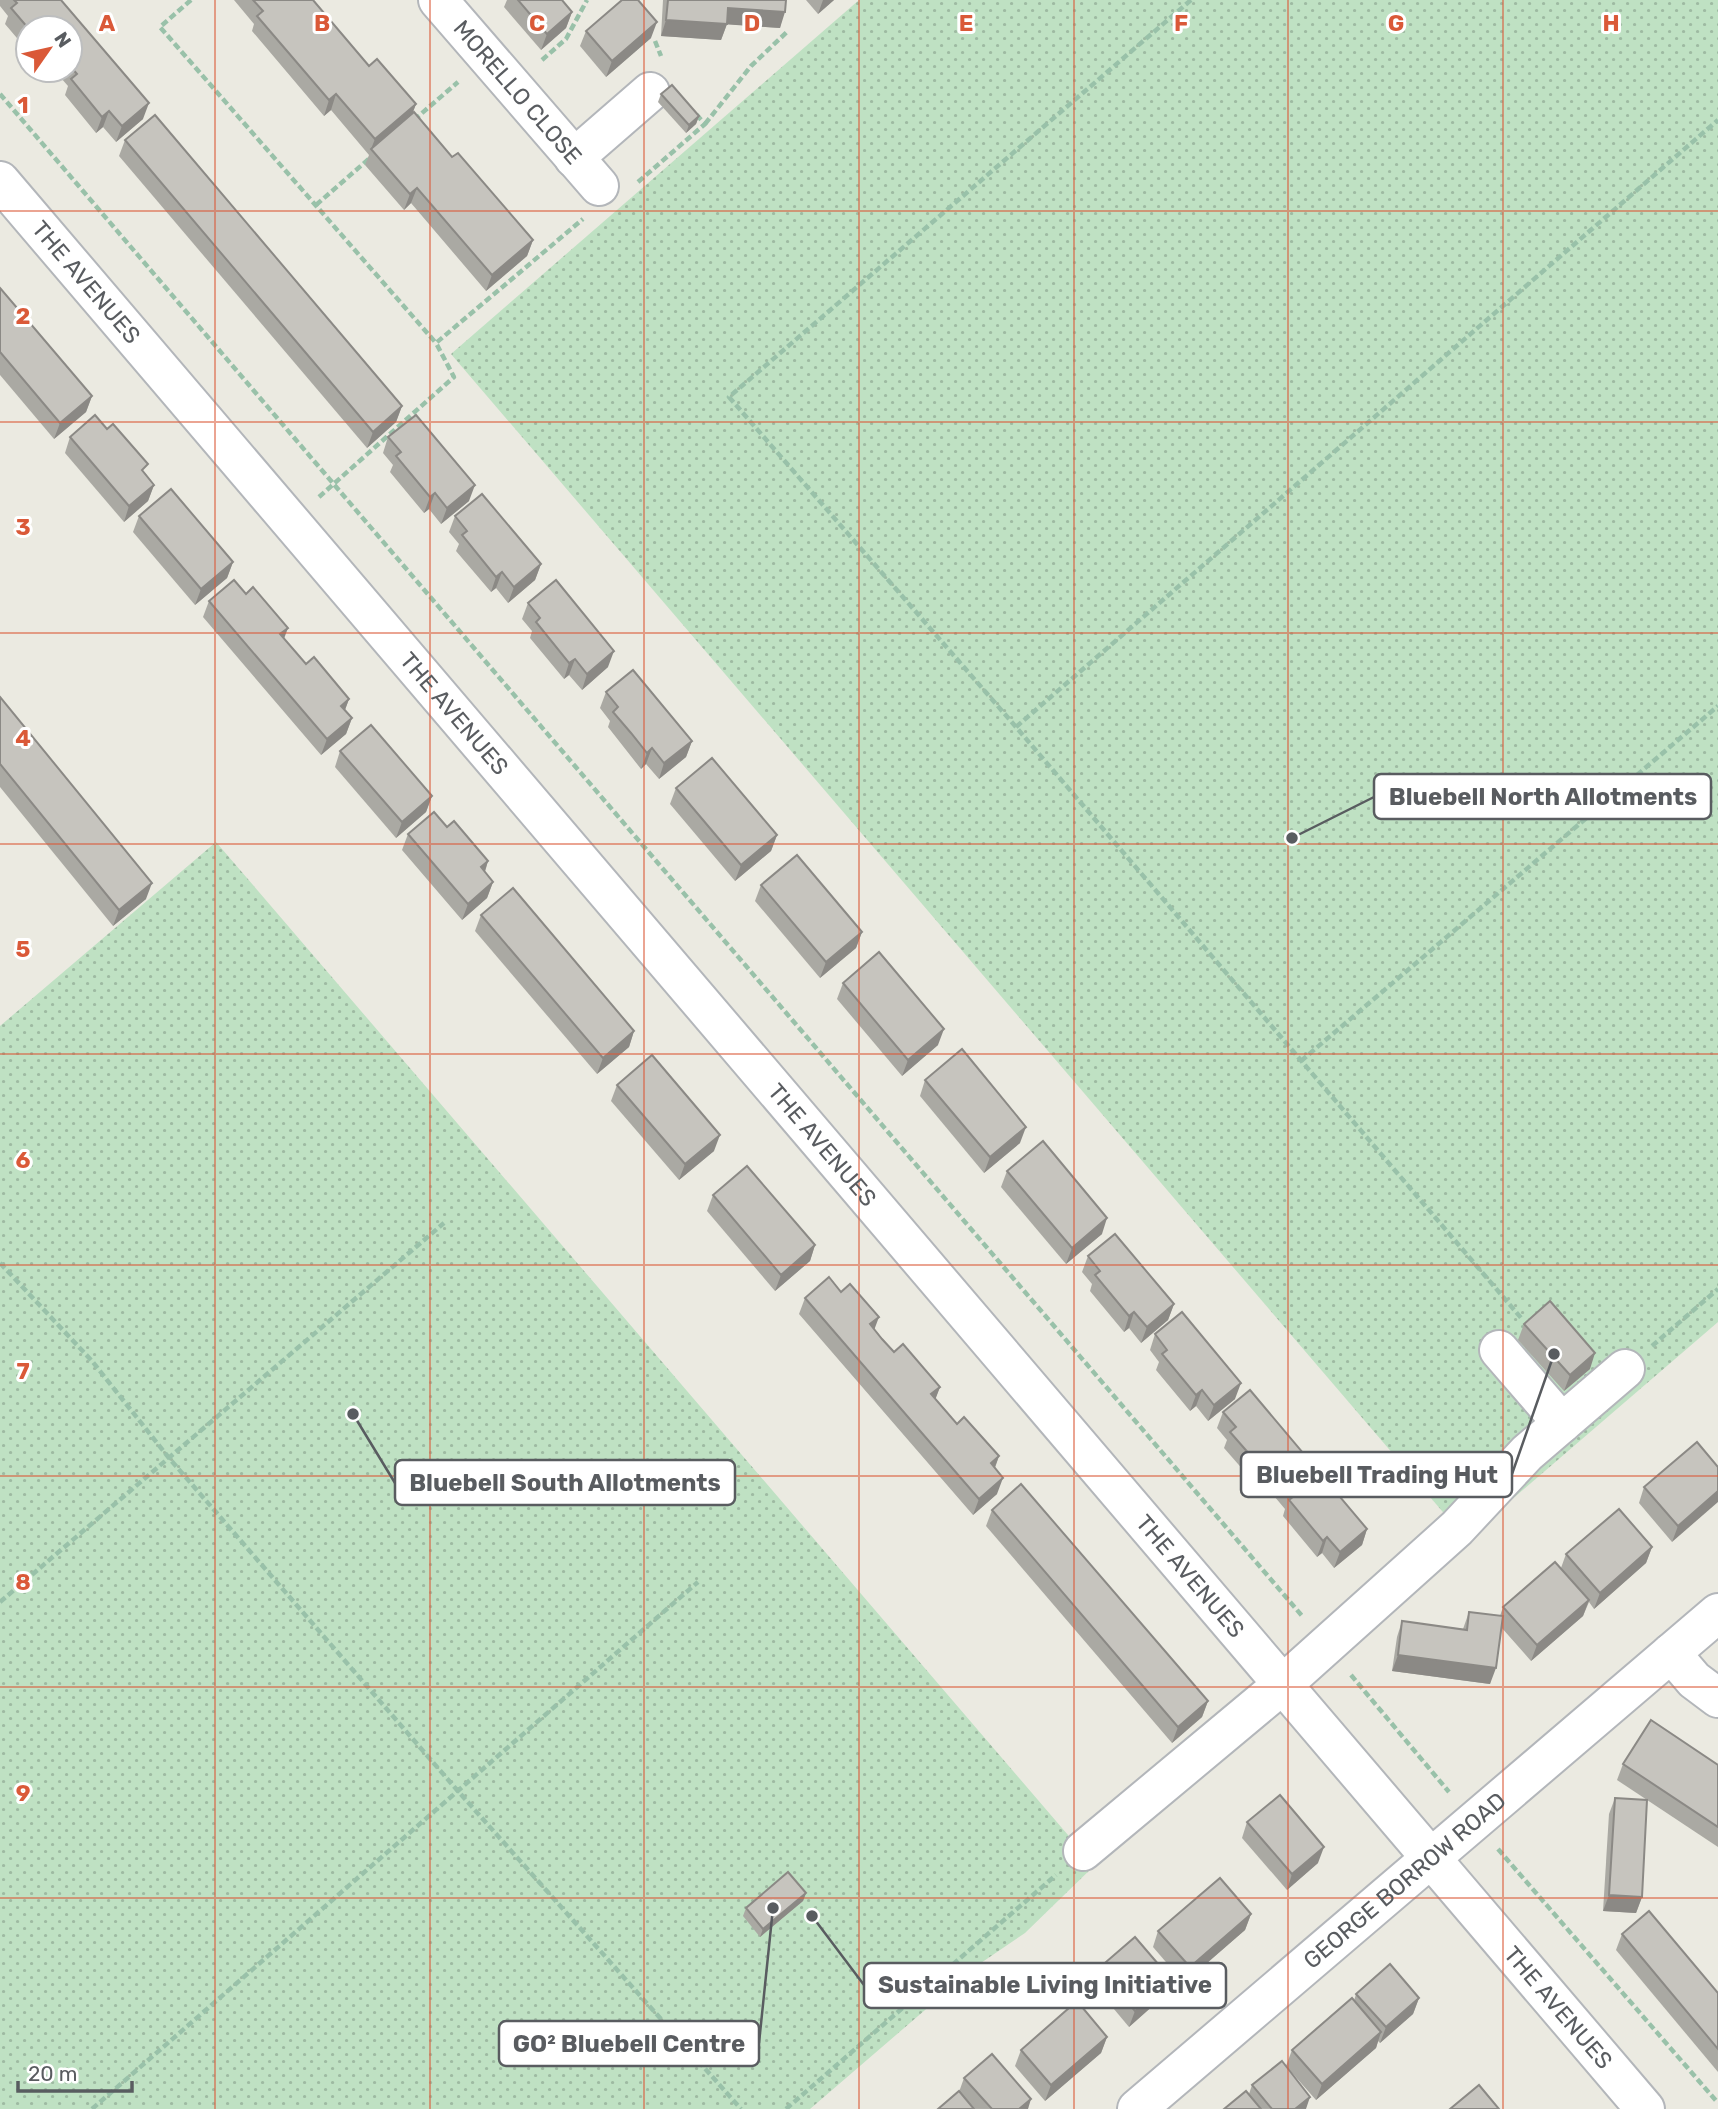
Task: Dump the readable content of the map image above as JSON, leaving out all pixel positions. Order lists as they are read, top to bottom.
{
  "streets": {
    "street": ["MORELLO CLOSE", "THE AVENUES", "GEORGE BORROW ROAD"]
  },
  "crossings": [
    ["THE AVENUES", "GEORGE BORROW ROAD"]
  ],
  "places": [
    "Bluebell North Allotments",
    "Bluebell Trading Hut",
    "Bluebell South Allotments",
    "GO² Bluebell Centre",
    "Sustainable Living Initiative"
  ],
  "scale_bar": "20 m",
  "north": "top right",
  "grid": {
    "columns": [
      "A",
      "B",
      "C",
      "D",
      "E",
      "F",
      "G",
      "H"
    ],
    "rows": [
      "1",
      "2",
      "3",
      "4",
      "5",
      "6",
      "7",
      "8",
      "9"
    ]
  }
}
